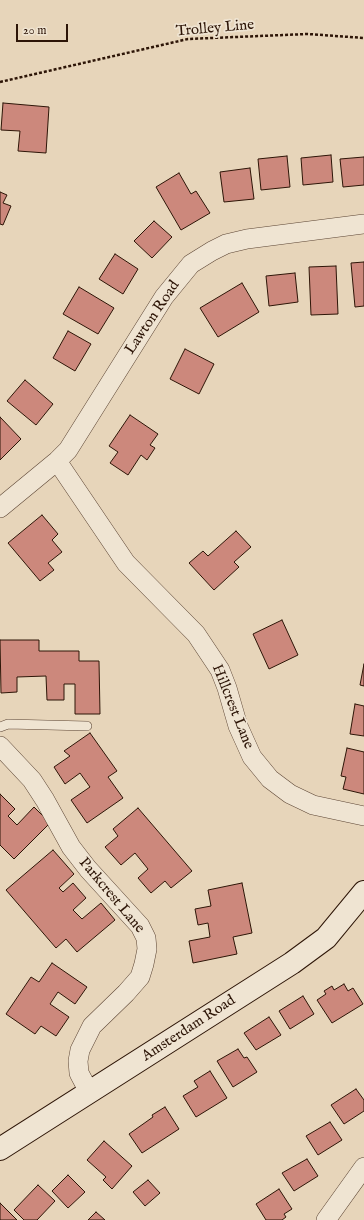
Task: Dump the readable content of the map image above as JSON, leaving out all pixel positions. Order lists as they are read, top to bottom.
{
  "streets": {
    "street": [
      "Lawton Road",
      "Hillcrest Lane",
      "Parkcrest Lane",
      "Amsterdam Road"
    ],
    "path": ["Trolley Line"]
  },
  "crossings": [
    ["Lawton Road", "Hillcrest Lane"],
    ["Parkcrest Lane", "Amsterdam Road"]
  ],
  "scale_bar": "20 m"
}
